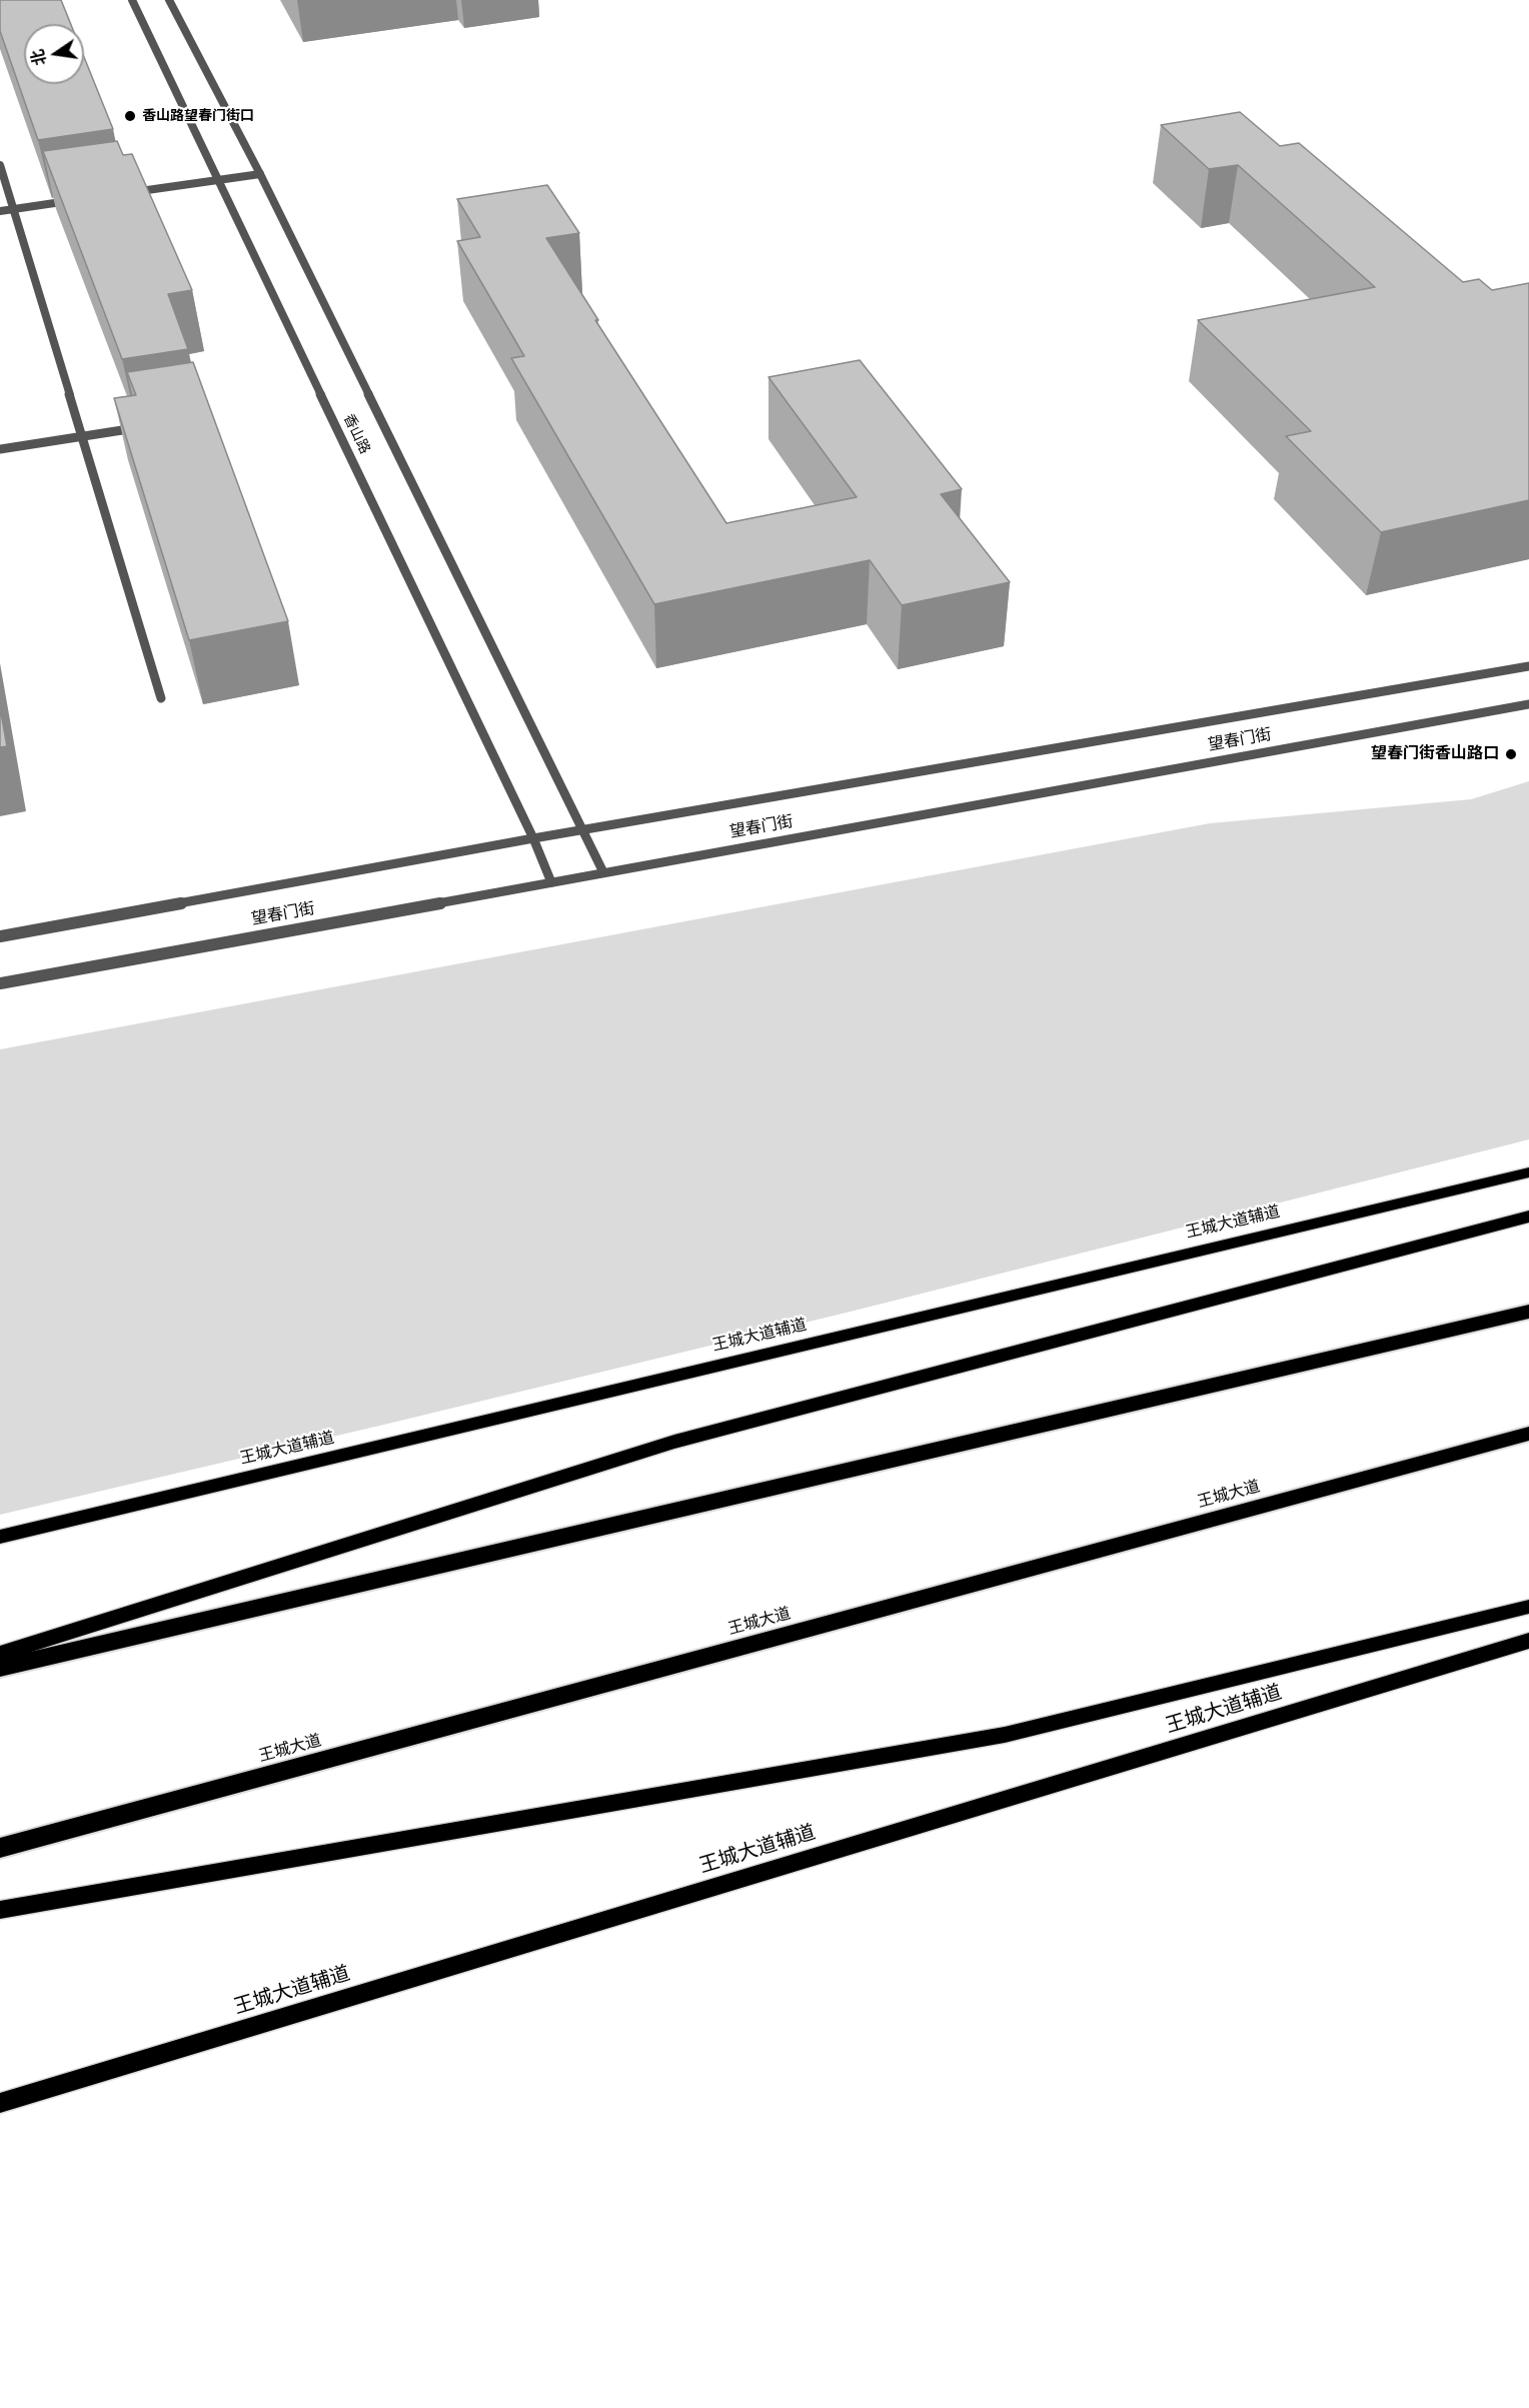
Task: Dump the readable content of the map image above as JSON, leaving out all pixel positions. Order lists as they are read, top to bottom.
{
  "streets": {
    "highway": ["王城大道"],
    "main road": ["王城大道辅道"],
    "street": ["香山路", "望春门街"]
  },
  "crossings": [
    ["香山路", "望春门街"]
  ],
  "places": ["香山路望春门街口", "望春门街香山路口"],
  "north": "left"
}
